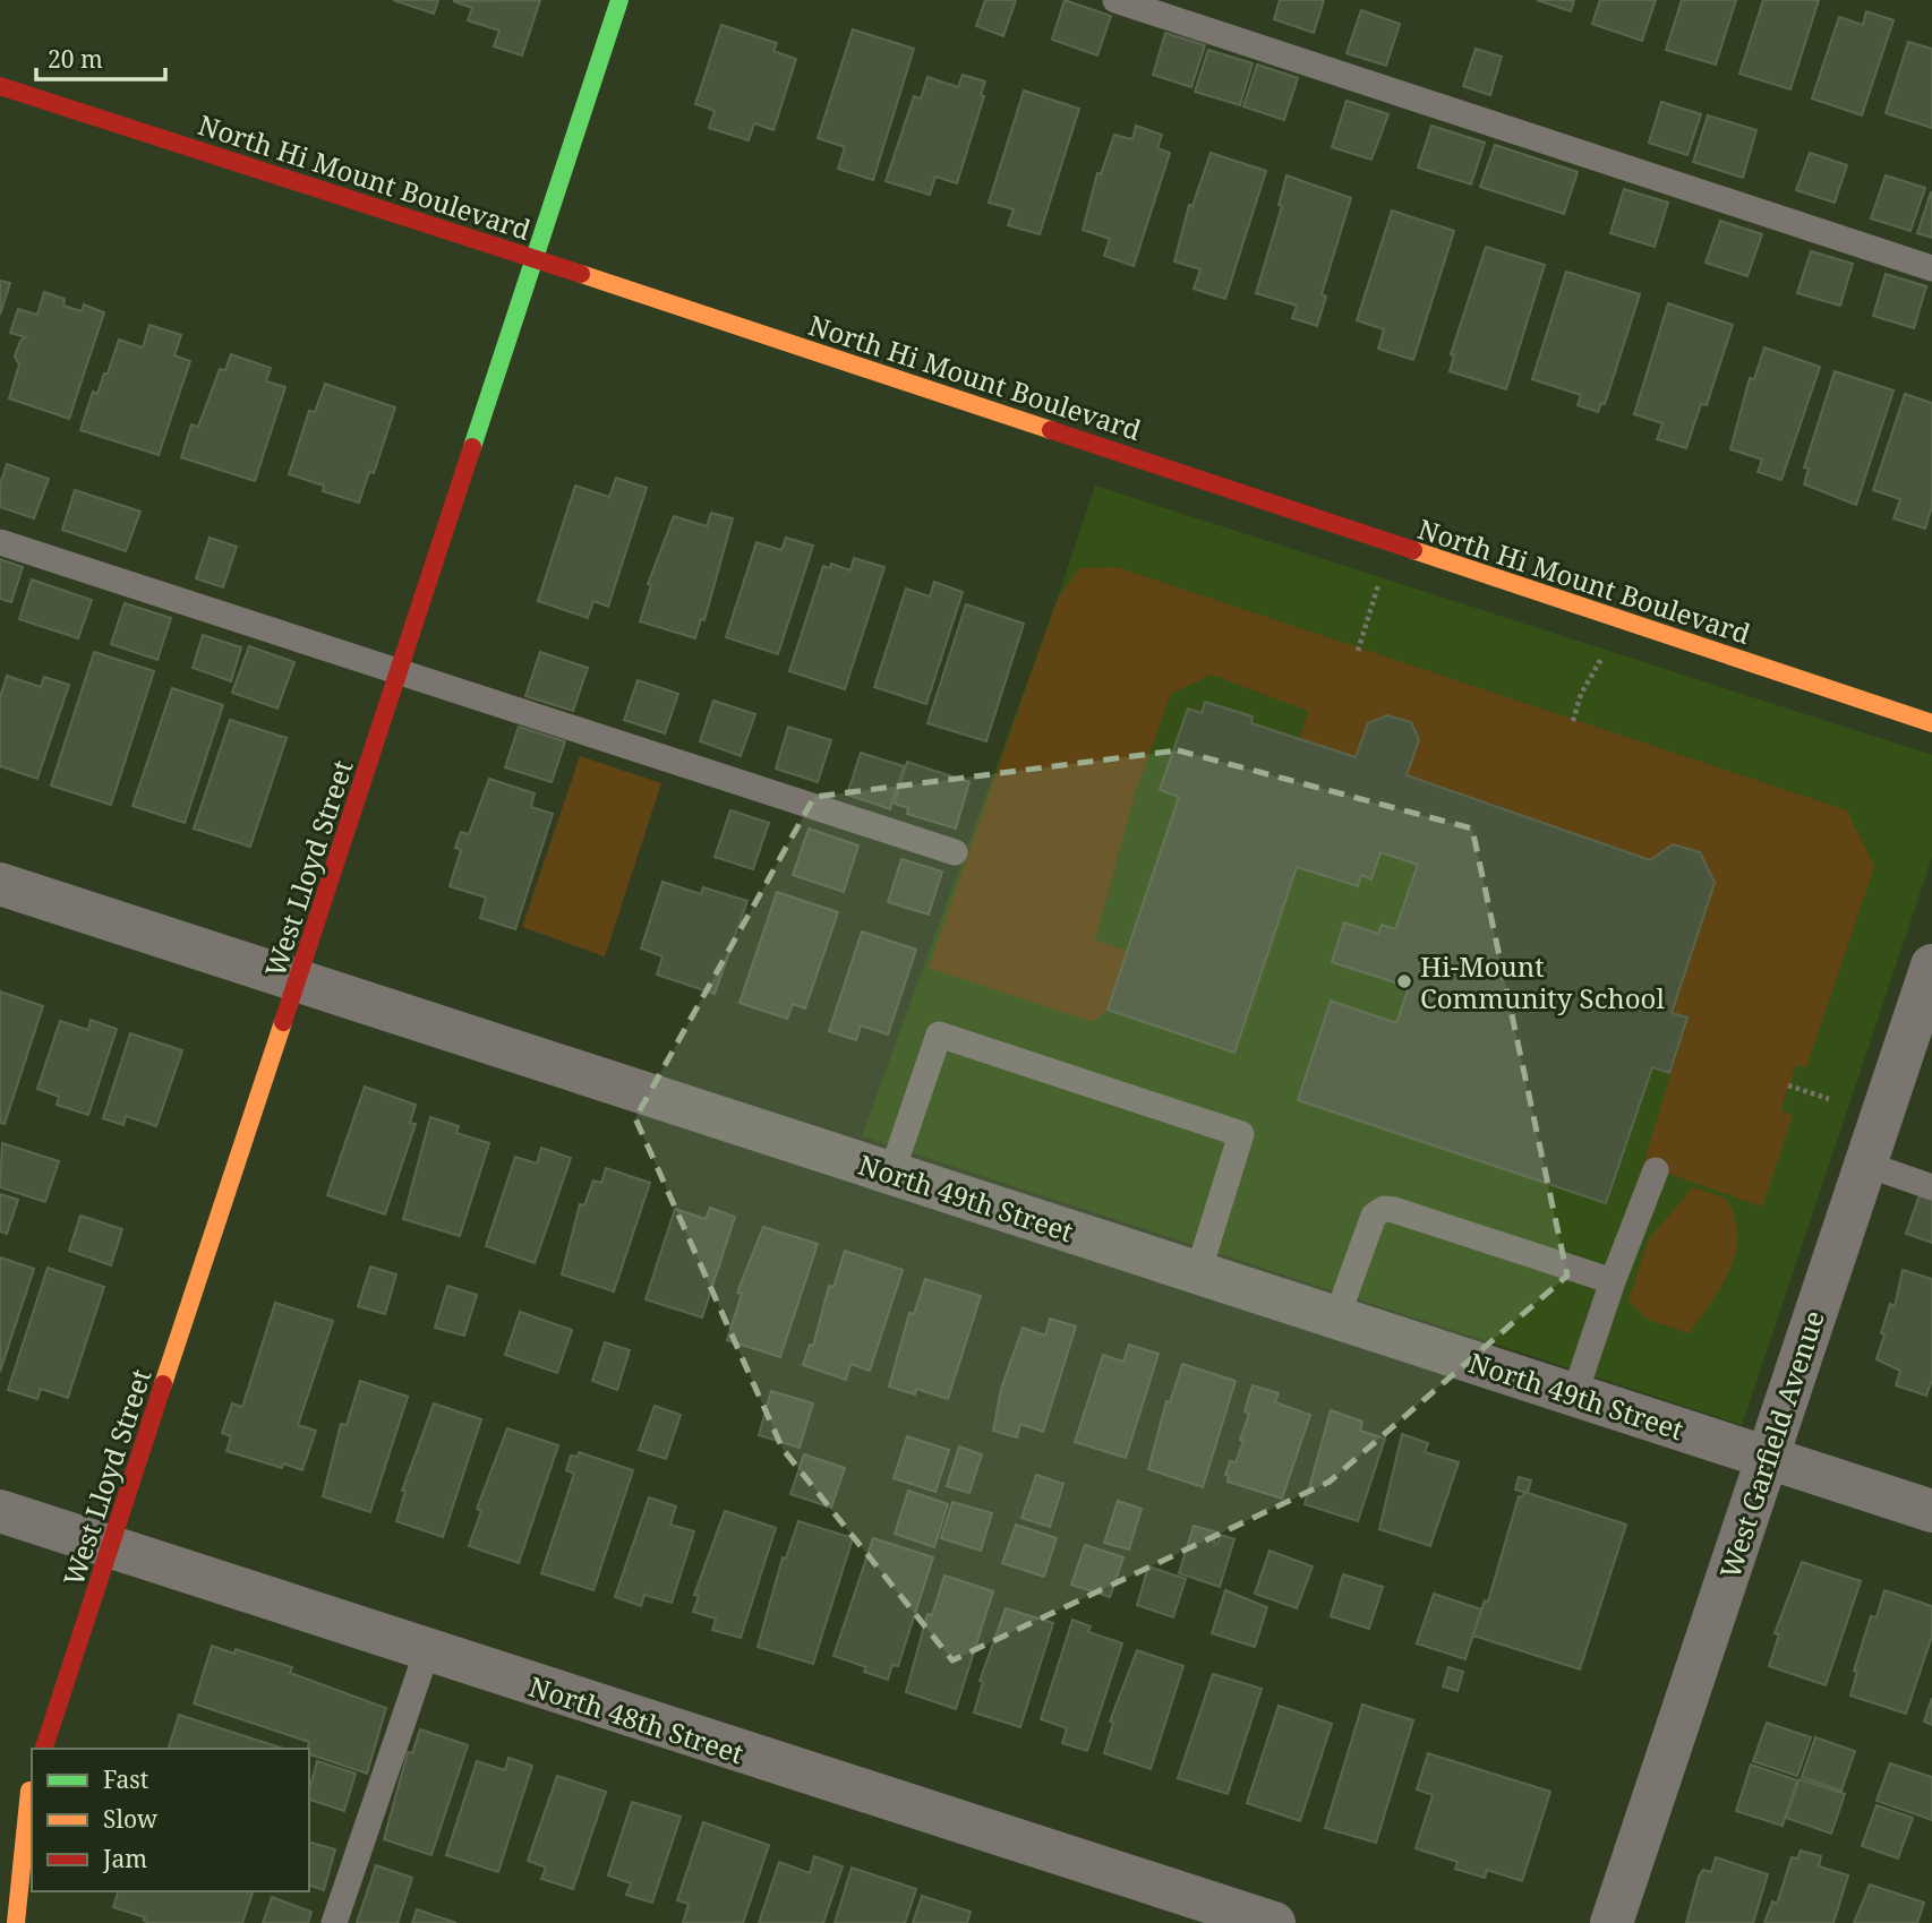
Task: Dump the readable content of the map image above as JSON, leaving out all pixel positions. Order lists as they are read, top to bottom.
{
  "streets": {
    "street": [
      "North Hi Mount Boulevard",
      "West Lloyd Street",
      "North 49th Street",
      "West Garfield Avenue",
      "North 48th Street"
    ]
  },
  "crossings": [
    ["North Hi Mount Boulevard", "West Lloyd Street"],
    ["West Lloyd Street", "North 49th Street"],
    ["West Lloyd Street", "North 48th Street"],
    ["North 49th Street", "West Garfield Avenue"]
  ],
  "places": ["Hi-Mount Community School"],
  "legend": ["Fast", "Slow", "Jam"],
  "scale_bar": "20 m"
}
